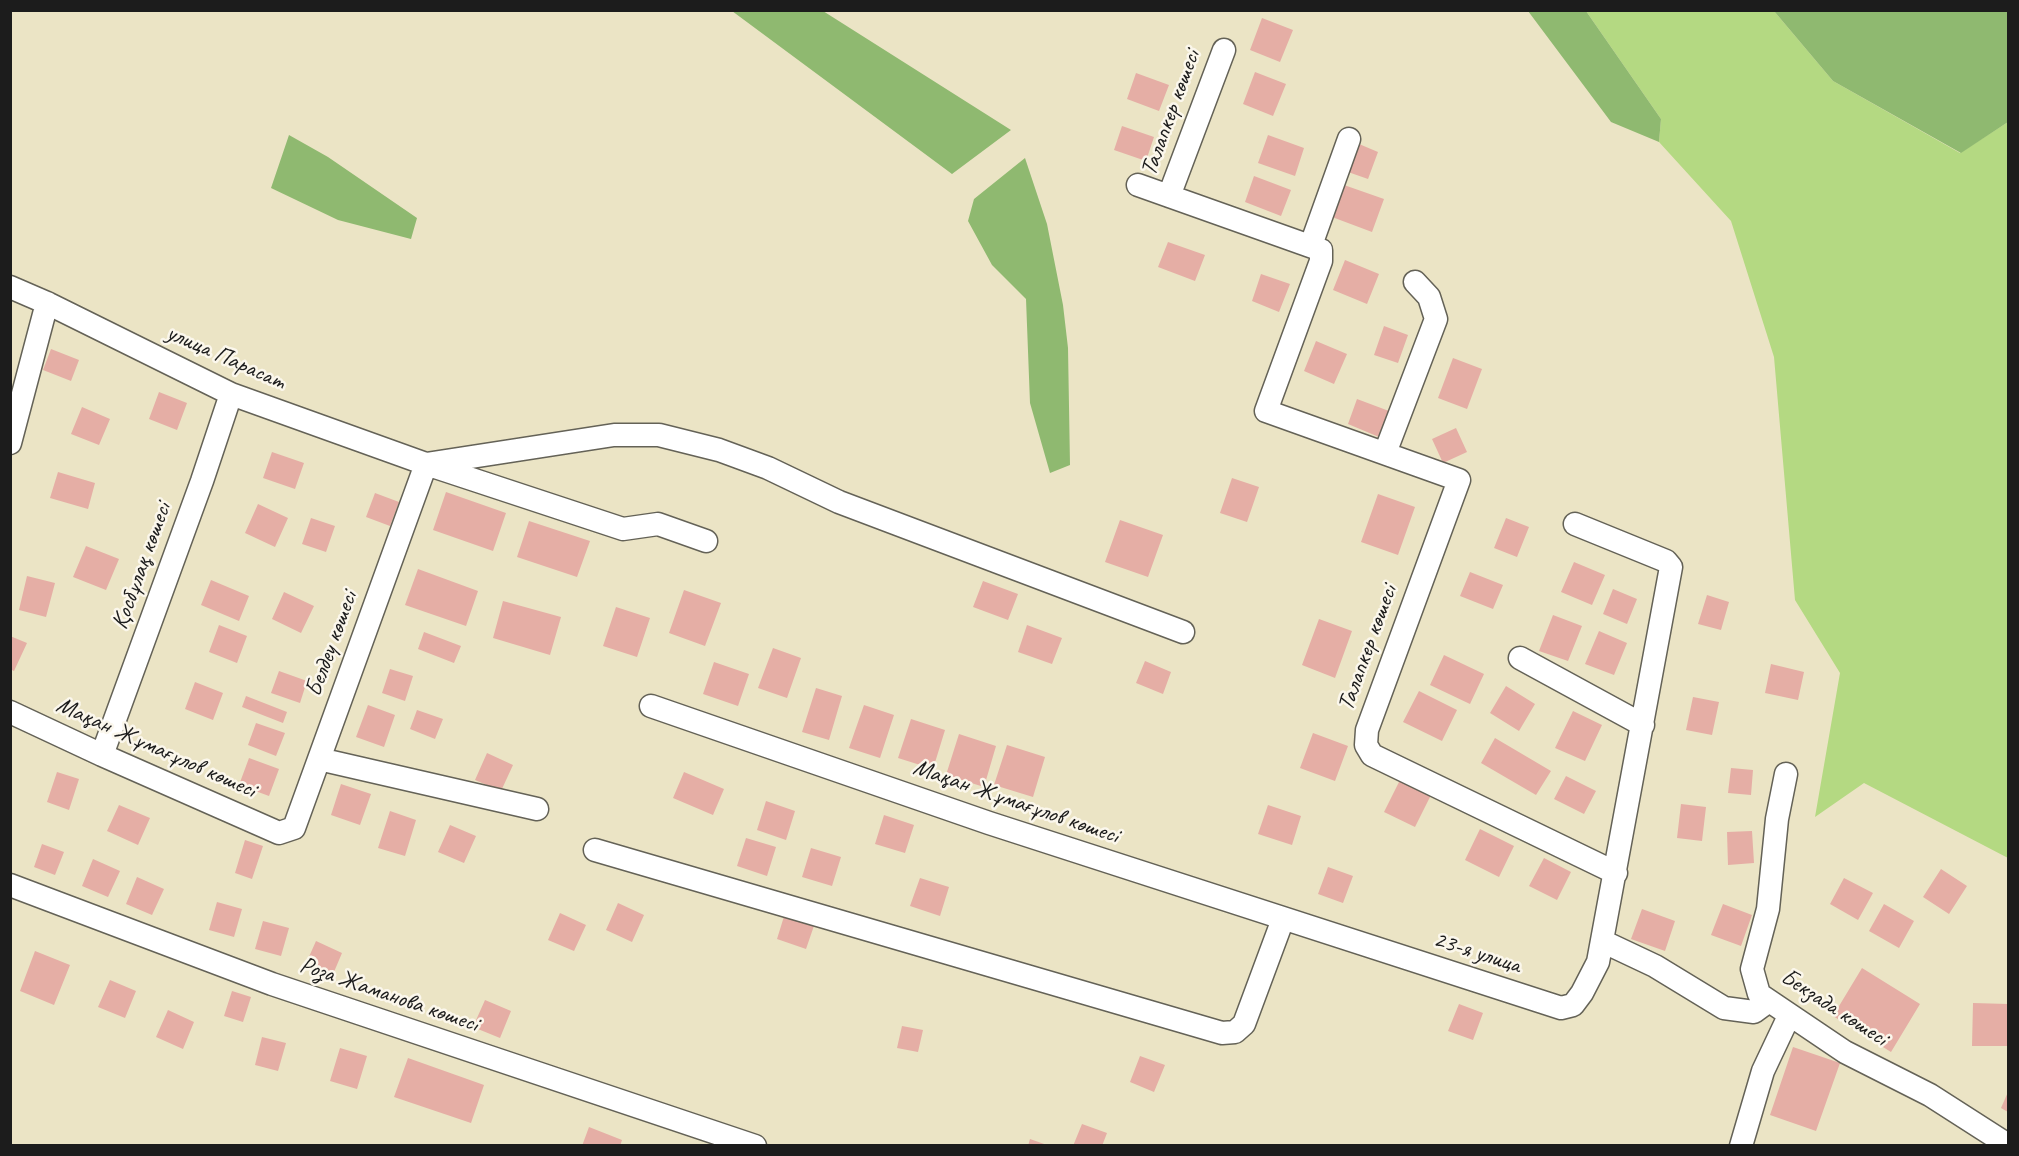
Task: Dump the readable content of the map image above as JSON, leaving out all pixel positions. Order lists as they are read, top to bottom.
{
  "streets": {
    "street": [
      "Талапкер көшесі",
      "улица Парасат",
      "Қосбұлақ көшесі",
      "Белдеу көшесі",
      "Мақан Жұмағұлов көшесі",
      "23-я улица",
      "Роза Жаманова көшесі",
      "Бекзада көшесі"
    ]
  },
  "crossings": [
    ["улица Парасат", "Қосбұлақ көшесі"],
    ["улица Парасат", "Белдеу көшесі"],
    ["Қосбұлақ көшесі", "Мақан Жұмағұлов көшесі"],
    ["Белдеу көшесі", "Мақан Жұмағұлов көшесі"],
    ["Мақан Жұмағұлов көшесі", "23-я улица"]
  ]
}
